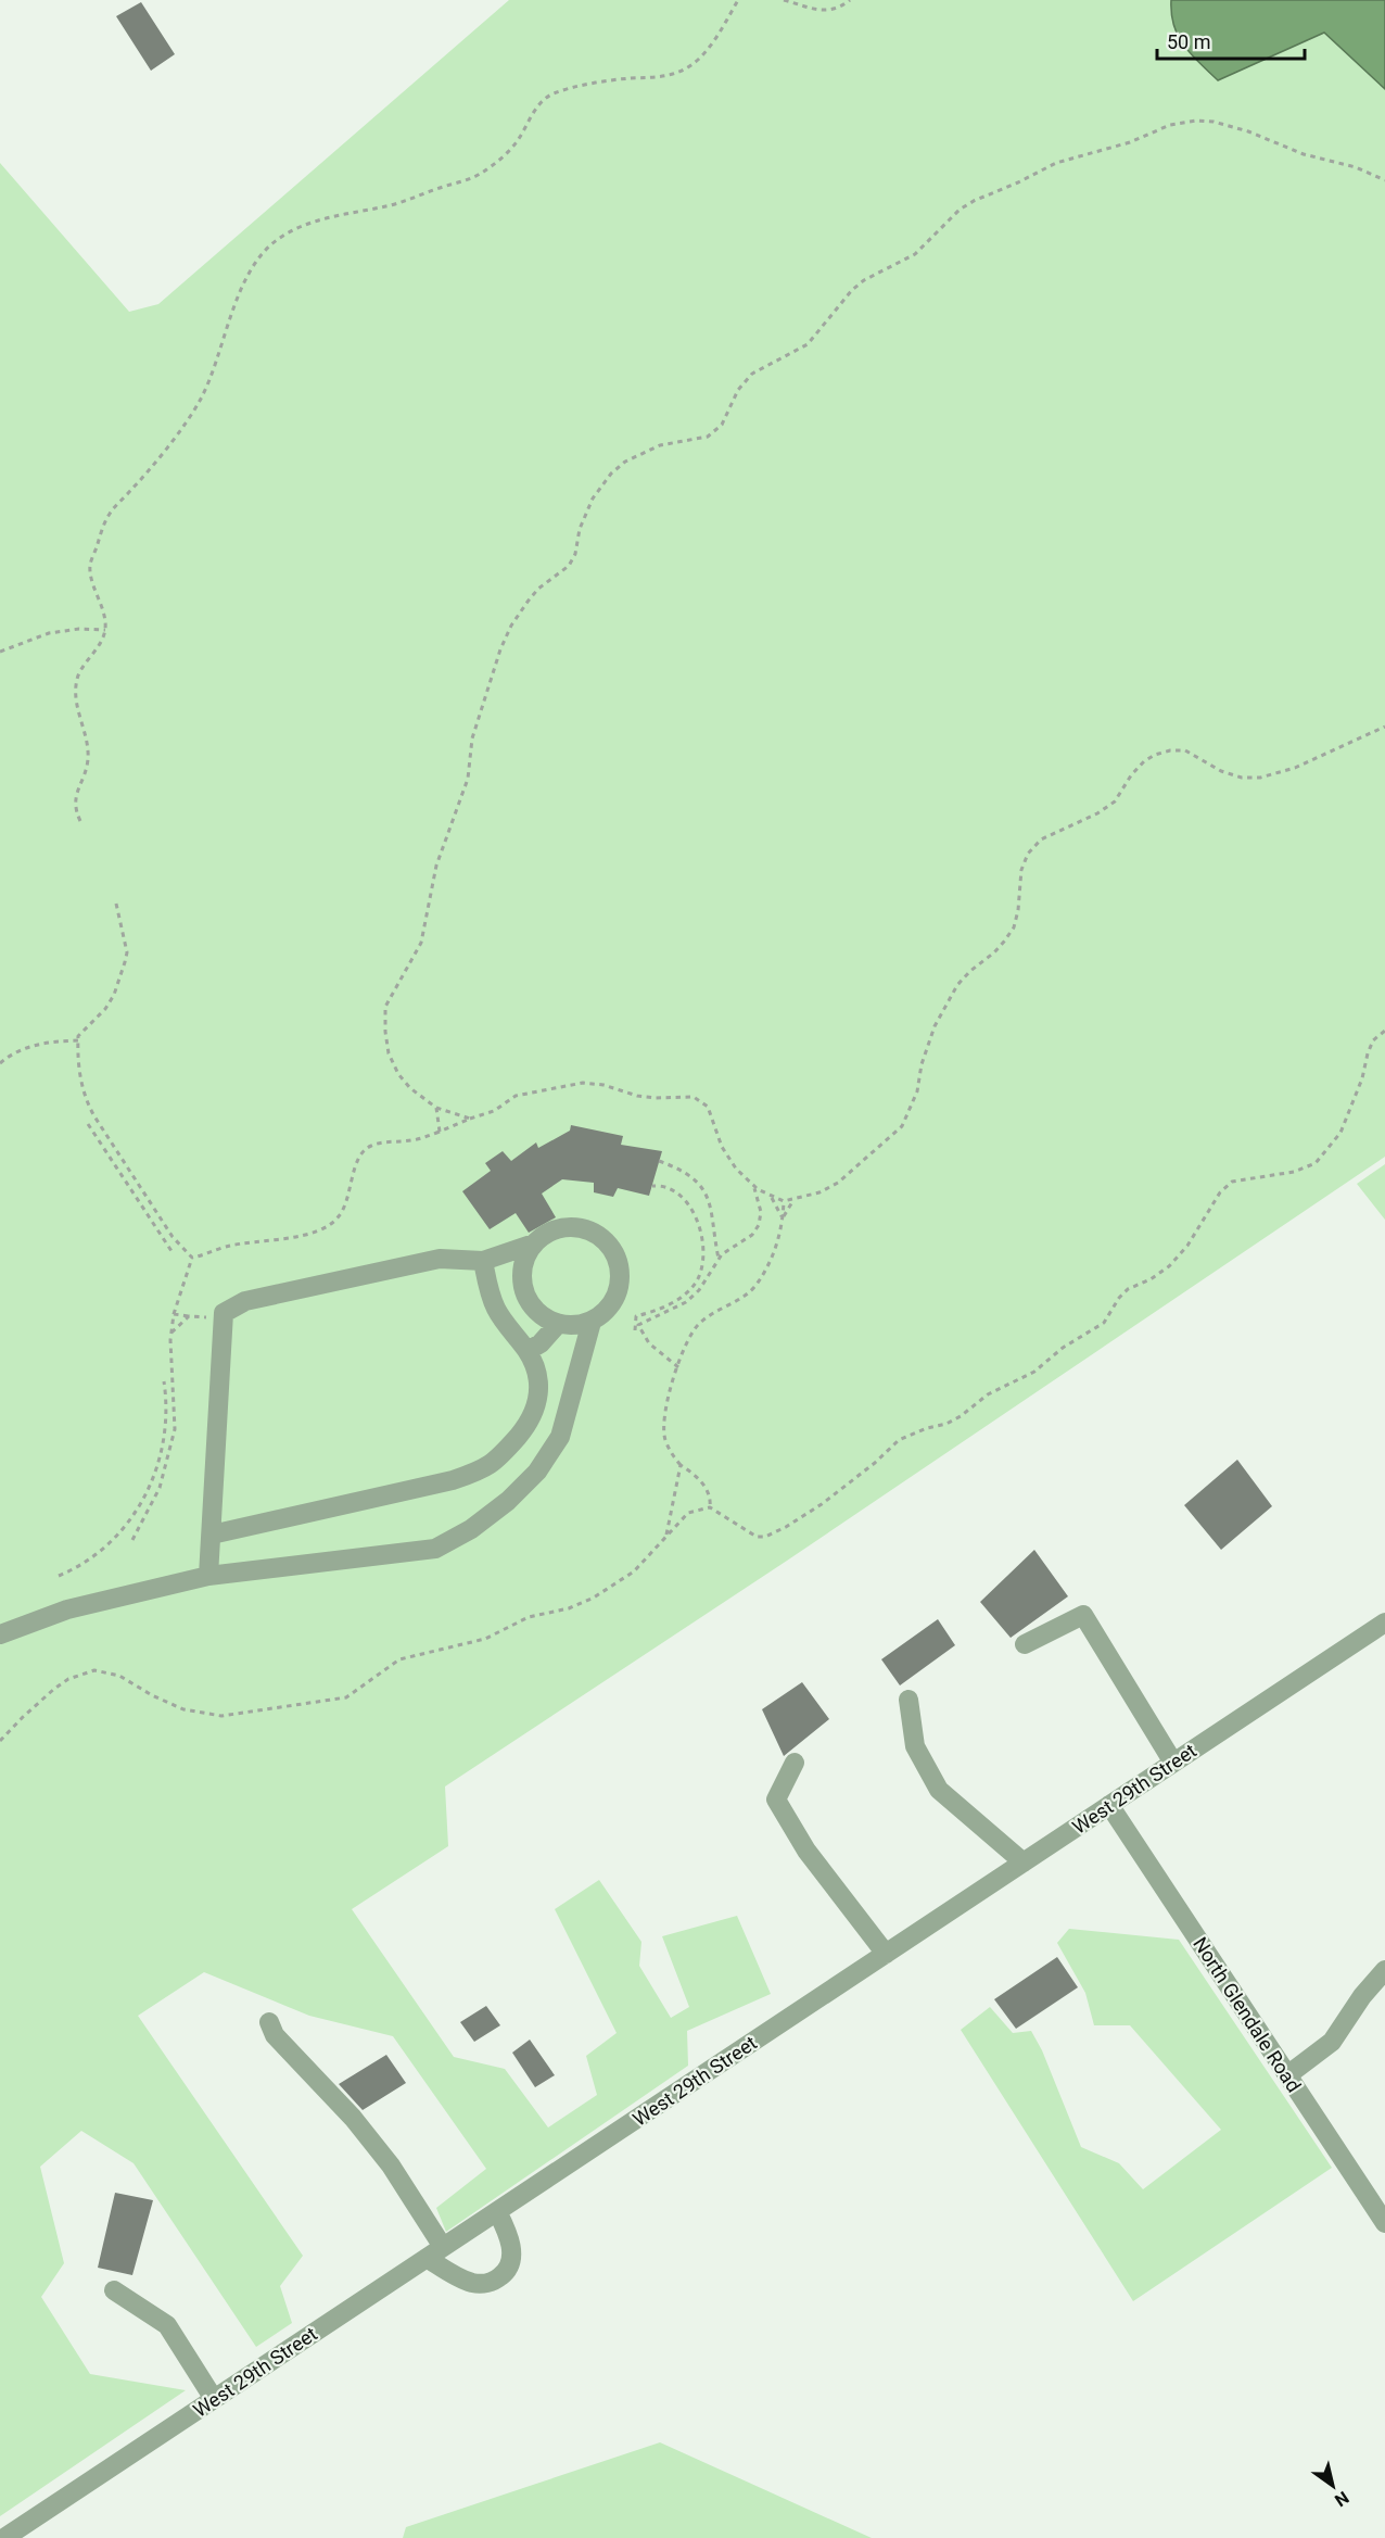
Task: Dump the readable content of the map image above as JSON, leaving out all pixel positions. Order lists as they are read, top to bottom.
{
  "streets": {
    "street": ["West 29th Street", "North Glendale Road"]
  },
  "crossings": [
    ["West 29th Street", "North Glendale Road"]
  ],
  "scale_bar": "50 m",
  "north": "bottom right"
}
